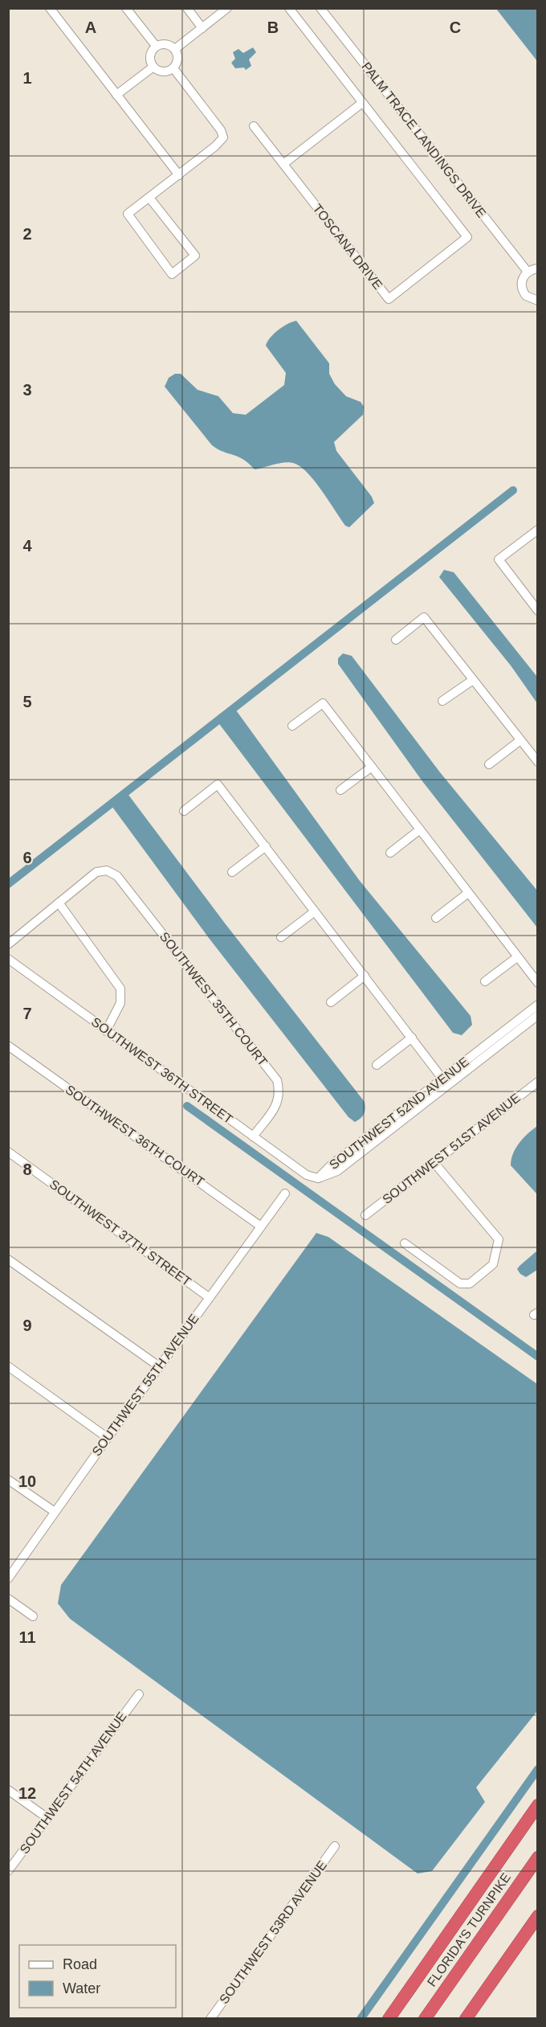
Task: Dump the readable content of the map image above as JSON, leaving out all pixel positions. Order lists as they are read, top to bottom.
{
  "streets": {
    "highway": ["FLORIDA'S TURNPIKE"],
    "street": [
      "PALM TRACE LANDINGS DRIVE",
      "TOSCANA DRIVE",
      "SOUTHWEST 35TH COURT",
      "SOUTHWEST 36TH STREET",
      "SOUTHWEST 52ND AVENUE",
      "SOUTHWEST 36TH COURT",
      "SOUTHWEST 51ST AVENUE",
      "SOUTHWEST 37TH STREET",
      "SOUTHWEST 55TH AVENUE",
      "SOUTHWEST 54TH AVENUE",
      "SOUTHWEST 53RD AVENUE"
    ]
  },
  "crossings": [
    ["SOUTHWEST 35TH COURT", "SOUTHWEST 36TH STREET"],
    ["SOUTHWEST 36TH STREET", "SOUTHWEST 52ND AVENUE"],
    ["SOUTHWEST 36TH COURT", "SOUTHWEST 55TH AVENUE"],
    ["SOUTHWEST 37TH STREET", "SOUTHWEST 55TH AVENUE"]
  ],
  "legend": ["Road", "Water"],
  "grid": {
    "columns": ["A", "B", "C"],
    "rows": [
      "1",
      "2",
      "3",
      "4",
      "5",
      "6",
      "7",
      "8",
      "9",
      "10",
      "11",
      "12"
    ]
  }
}
